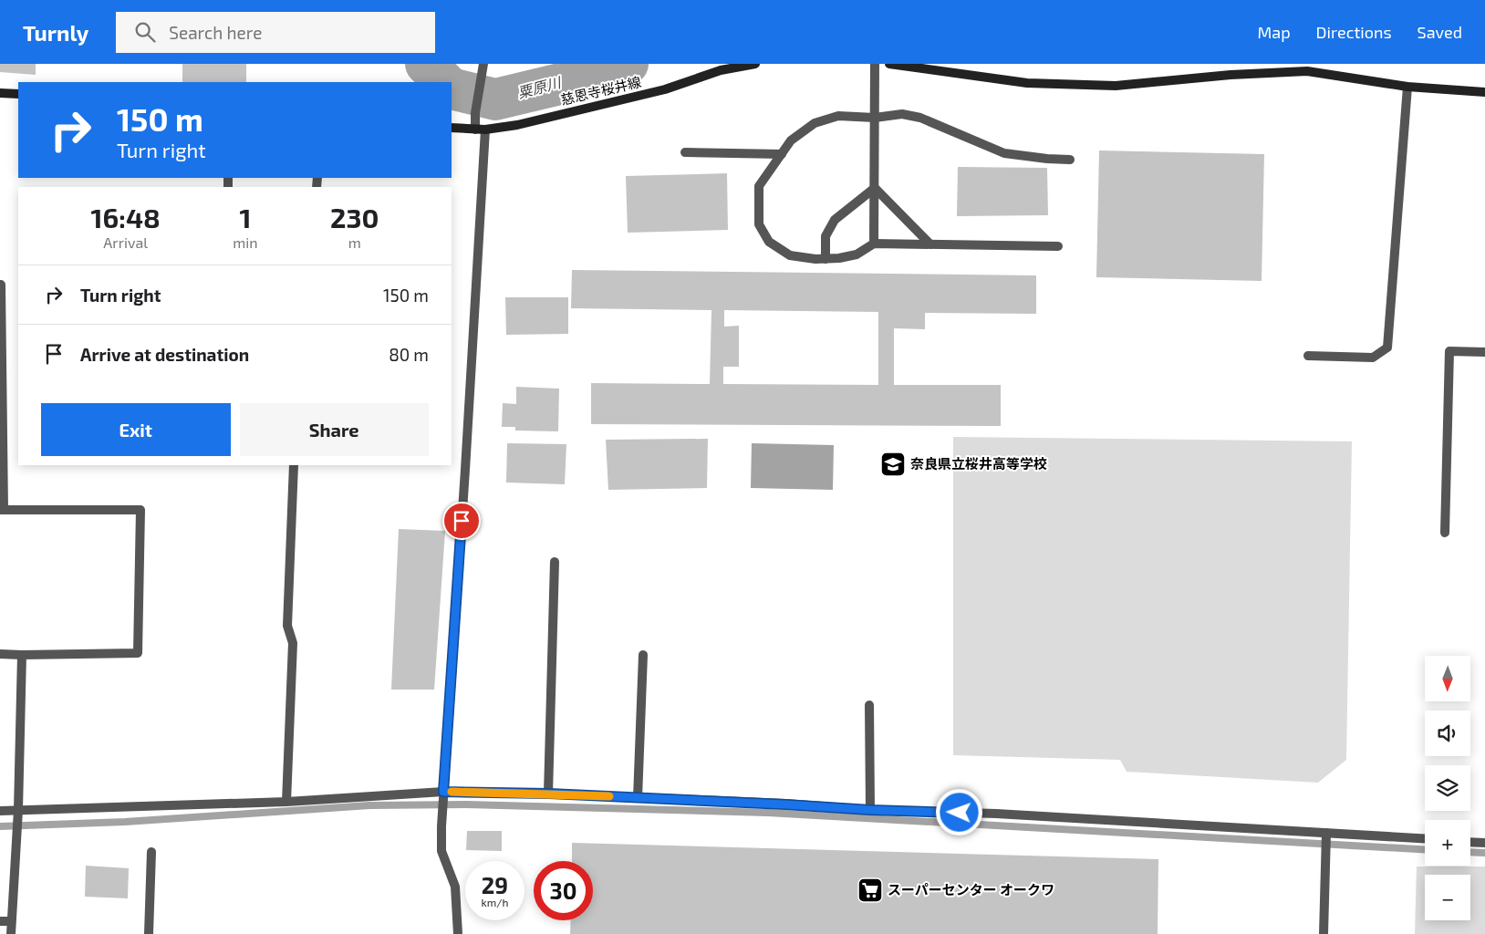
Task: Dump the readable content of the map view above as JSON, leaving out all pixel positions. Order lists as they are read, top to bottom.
{
  "streets": {
    "main road": ["慈恩寺桜井線"]
  },
  "water": ["粟原川"],
  "places": {
    "school or university": ["奈良県立桜井高等学校"],
    "supermarket": ["スーパーセンター オークワ"]
  },
  "north": "bottom",
  "page": {
    "header": "Turnly",
    "search": "Search here",
    "nav": ["Map", "Directions", "Saved"],
    "turn": ["150 m", "Turn right"],
    "eta": [
      "16:48",
      "Arrival",
      "1",
      "min",
      "230",
      "m"
    ],
    "list": [
      {
        "name": "Turn right",
        "value": "150 m"
      },
      {
        "name": "Arrive at destination",
        "value": "80 m"
      }
    ],
    "buttons": ["Exit", "Share"],
    "map_buttons": ["+", "−"],
    "speed": "29 km/h",
    "limit": "30"
  }
}
